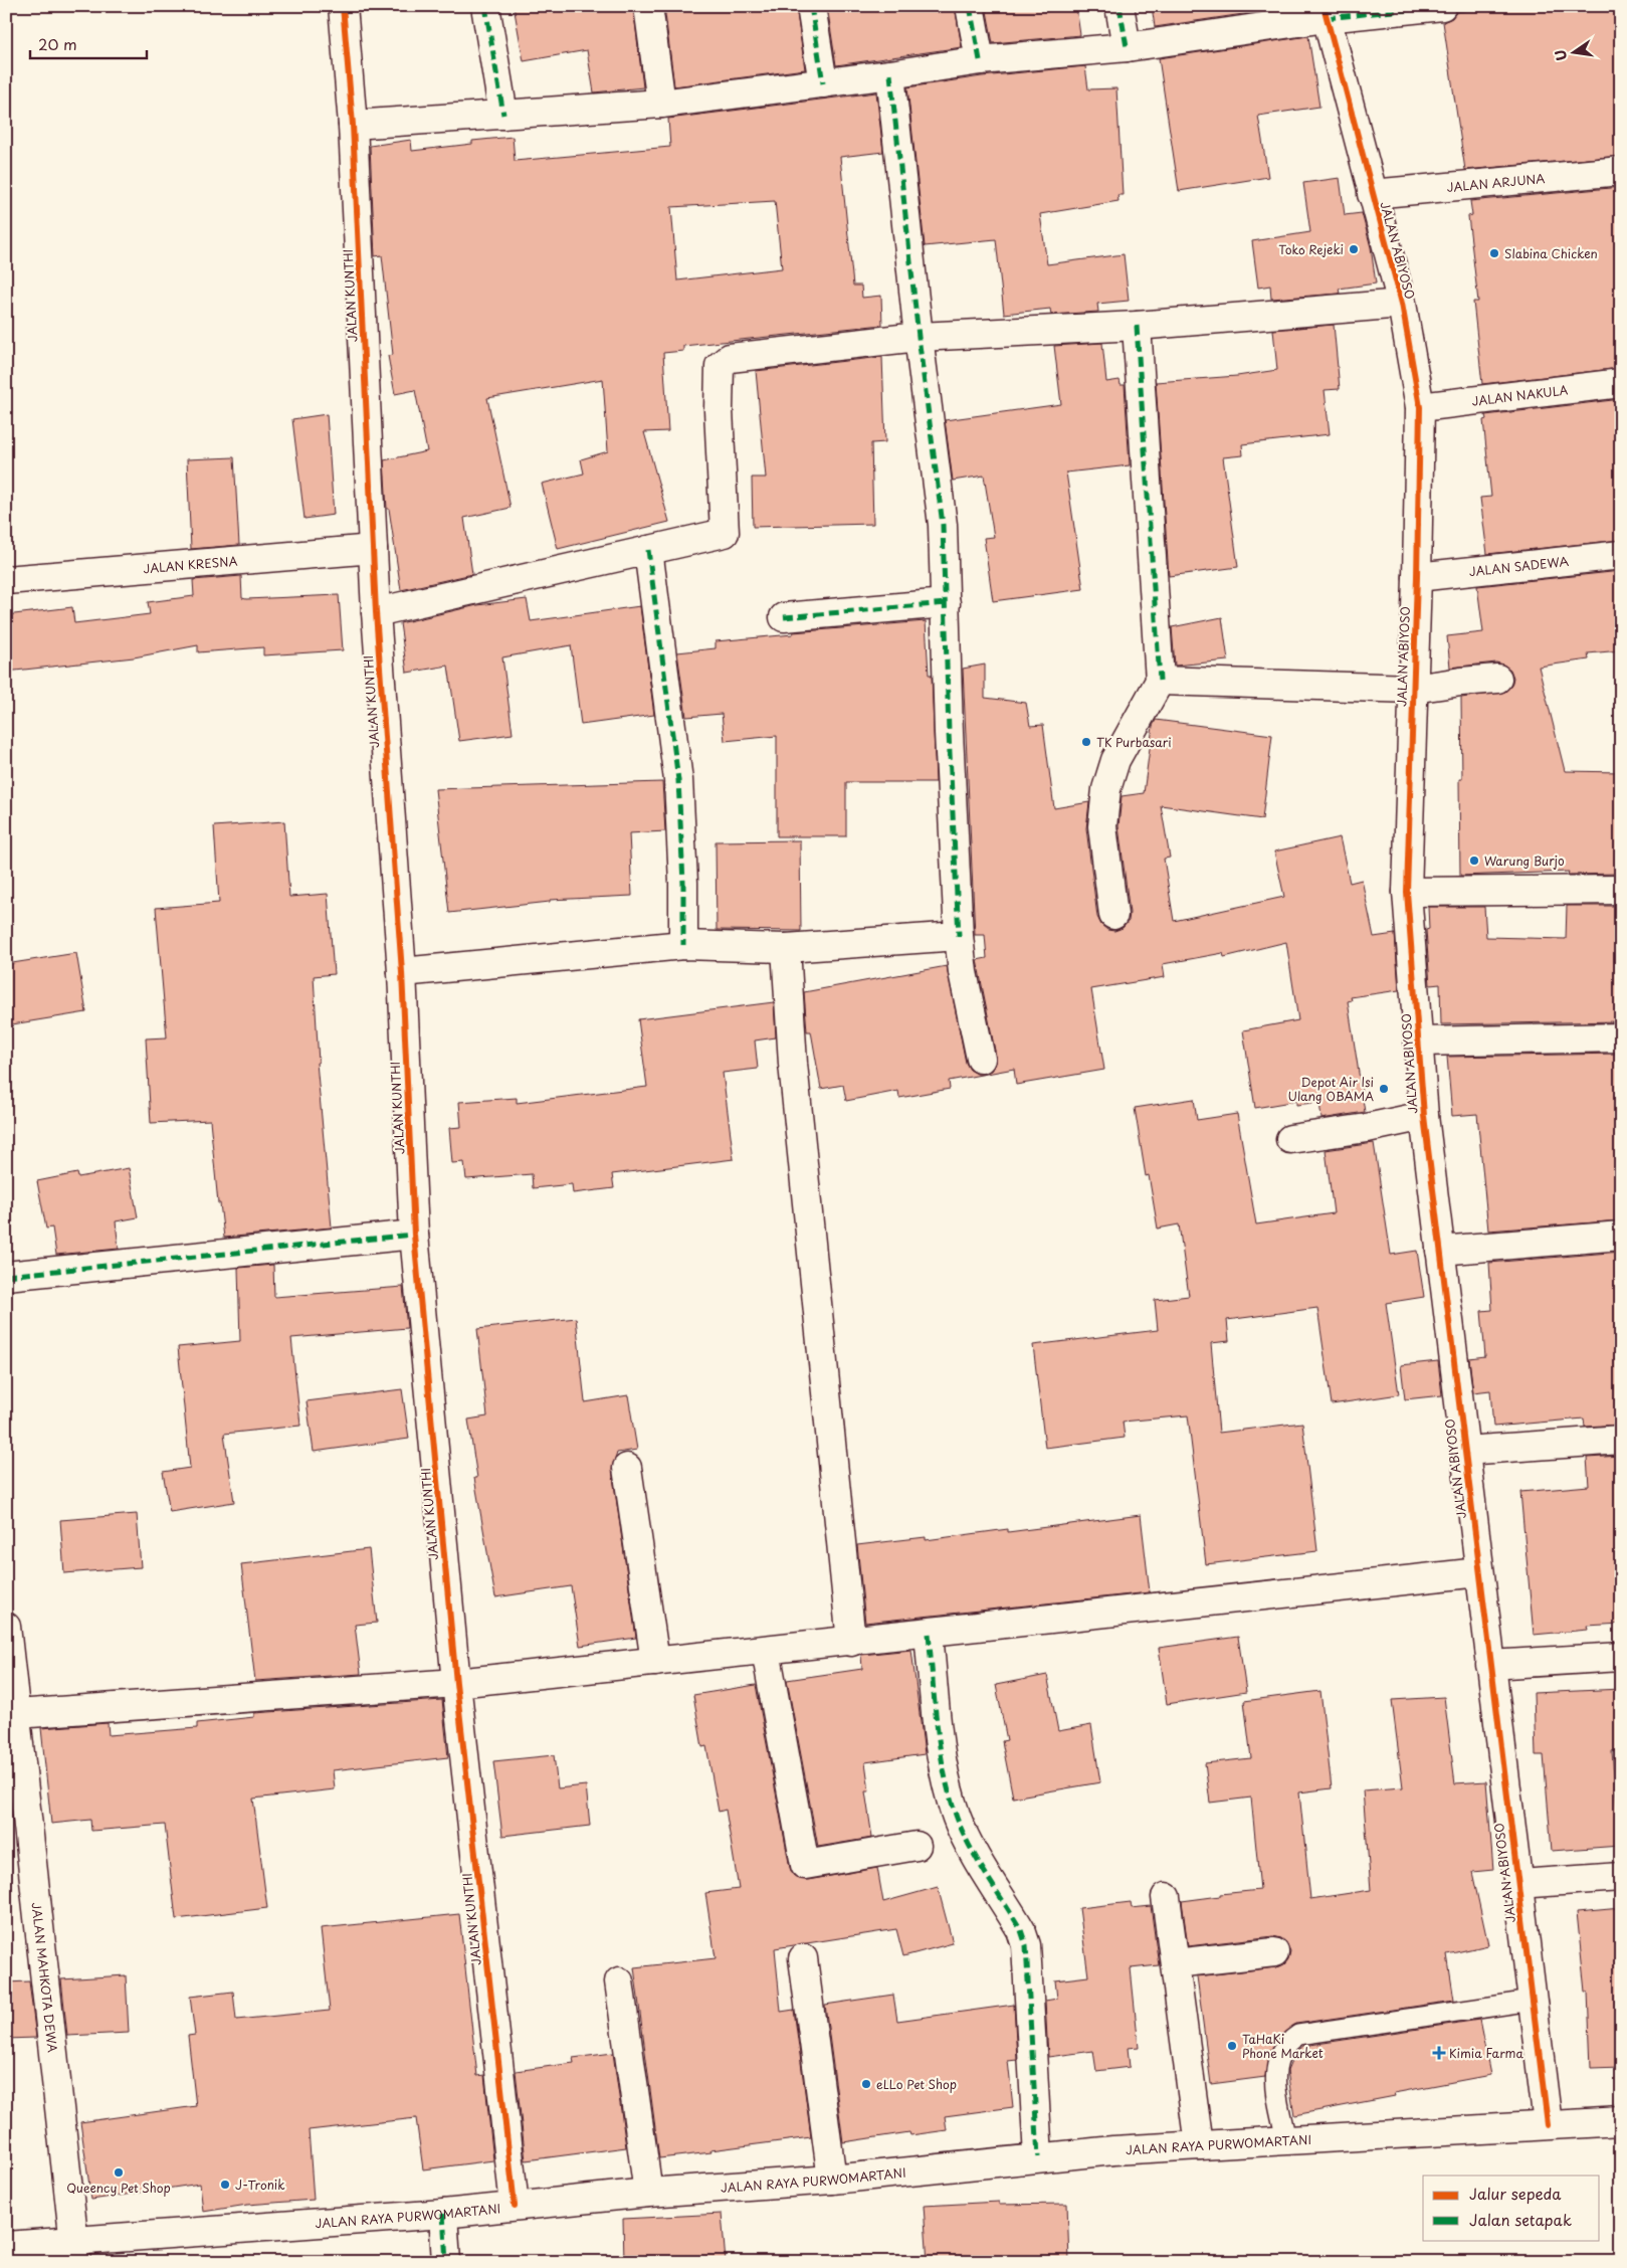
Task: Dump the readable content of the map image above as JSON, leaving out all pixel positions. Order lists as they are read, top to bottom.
{
  "streets": {
    "street": [
      "JALAN ARJUNA",
      "JALAN ABIYOSO",
      "JALAN KUNTHI",
      "JALAN NAKULA",
      "JALAN KRESNA",
      "JALAN SADEWA",
      "JALAN MAHKOTA DEWA",
      "JALAN RAYA PURWOMARTANI"
    ]
  },
  "crossings": [
    ["JALAN ARJUNA", "JALAN ABIYOSO"],
    ["JALAN ABIYOSO", "JALAN NAKULA"],
    ["JALAN ABIYOSO", "JALAN SADEWA"],
    ["JALAN ABIYOSO", "JALAN RAYA PURWOMARTANI"],
    ["JALAN KUNTHI", "JALAN KRESNA"],
    ["JALAN KUNTHI", "JALAN RAYA PURWOMARTANI"],
    ["JALAN MAHKOTA DEWA", "JALAN RAYA PURWOMARTANI"]
  ],
  "places": {
    "other": [
      "Toko Rejeki",
      "Slabina Chicken",
      "TK Purbasari",
      "Warung Burjo",
      "Depot Air Isi Ulang OBAMA",
      "TaHaKi Phone Market",
      "eLLo Pet Shop",
      "Queency Pet Shop",
      "J-Tronik"
    ],
    "health": ["Kimia Farma"]
  },
  "legend": ["Jalur sepeda", "Jalan setapak"],
  "scale_bar": "20 m",
  "north": "left"
}
